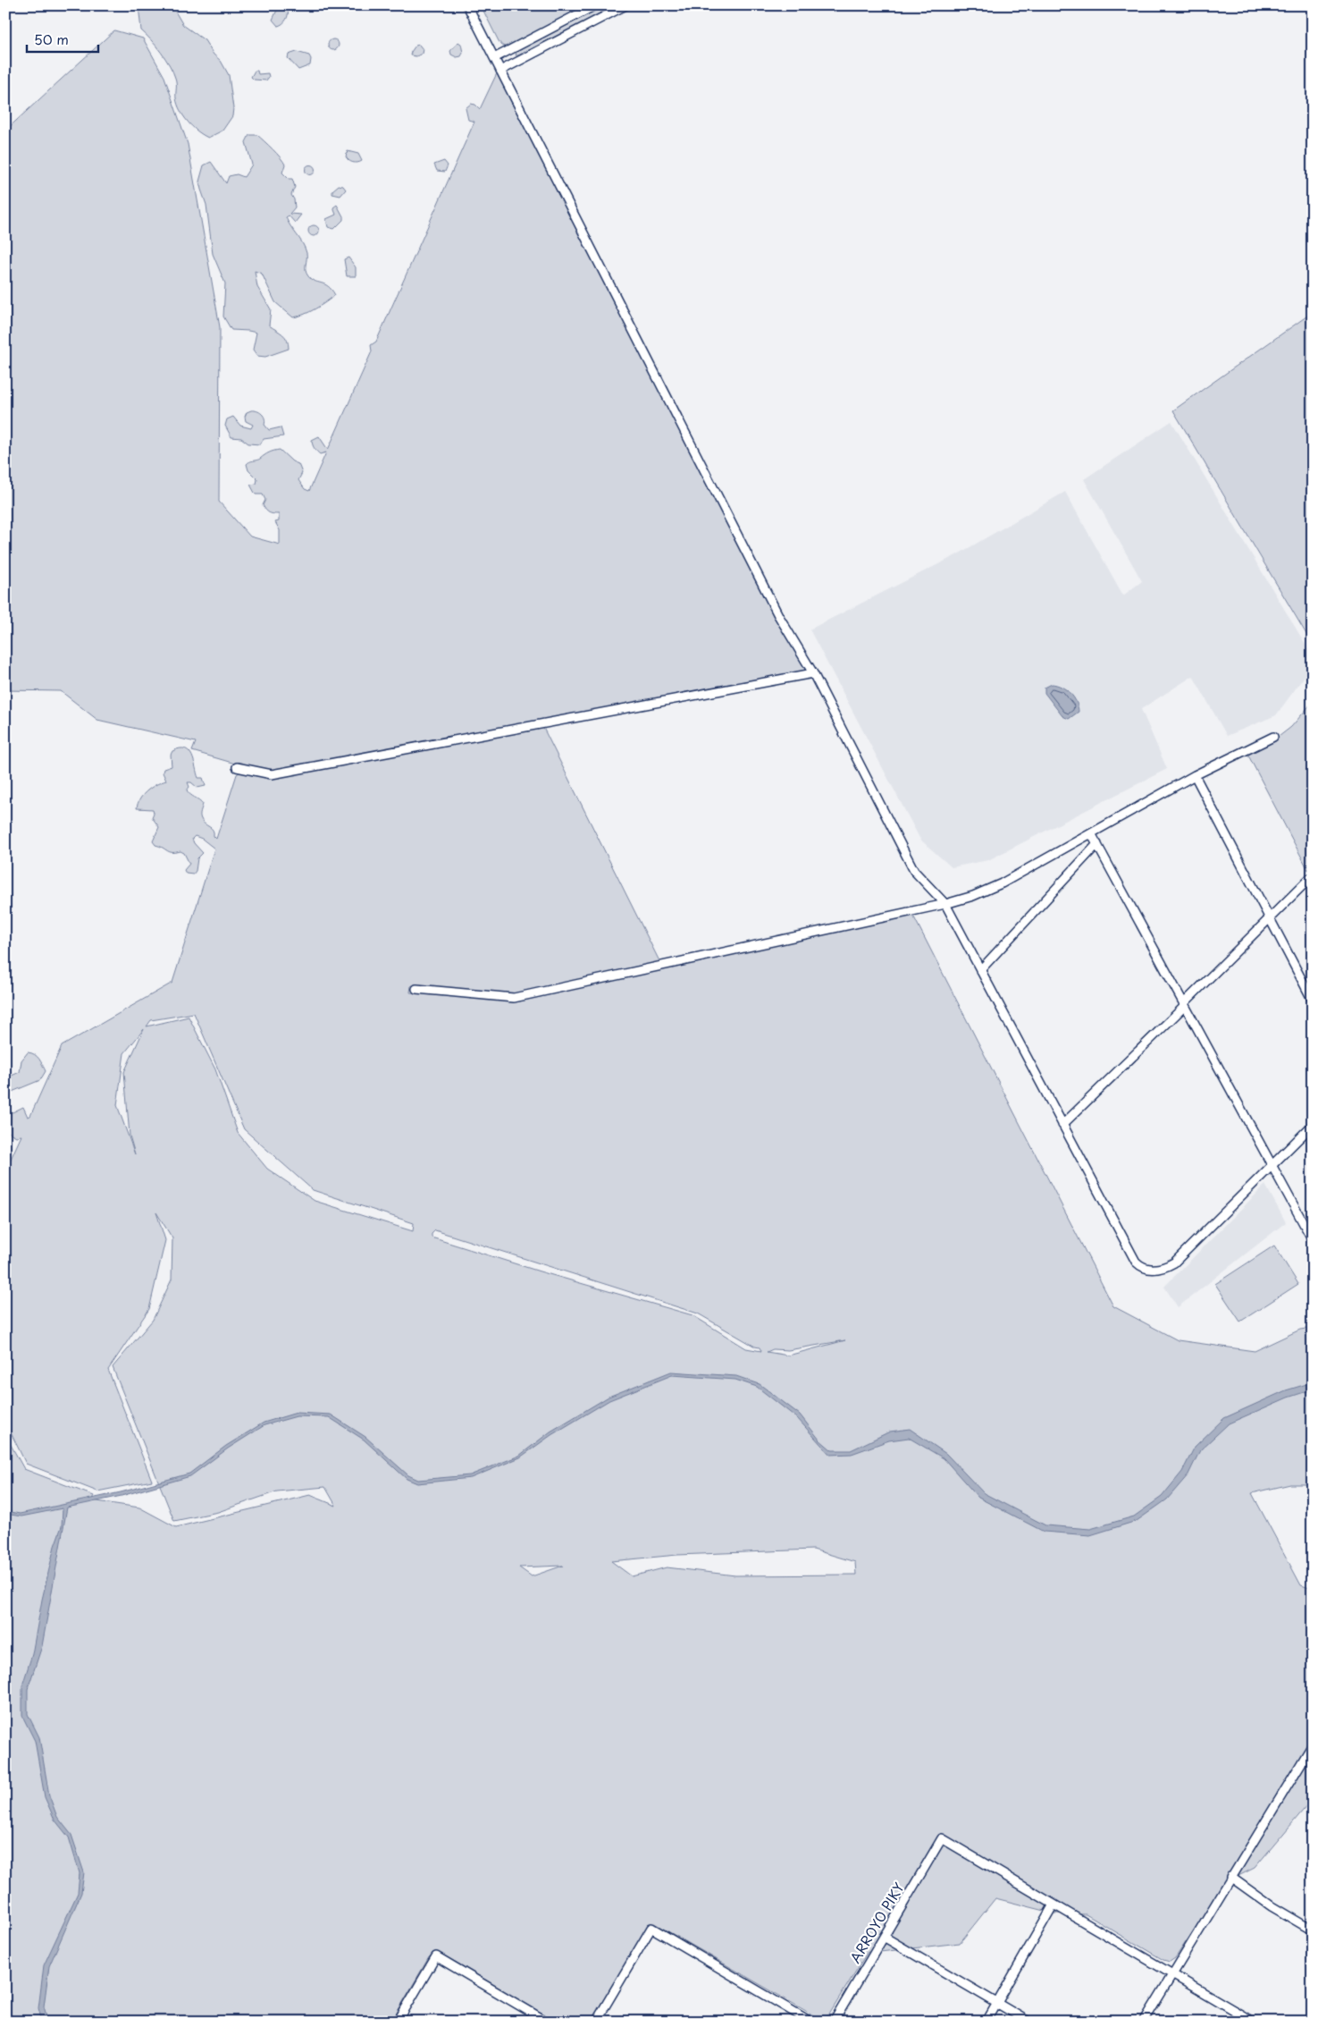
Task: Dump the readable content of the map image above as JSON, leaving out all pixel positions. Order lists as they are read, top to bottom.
{
  "streets": {
    "street": ["ARROYO PIKY"]
  },
  "scale_bar": "50 m"
}
